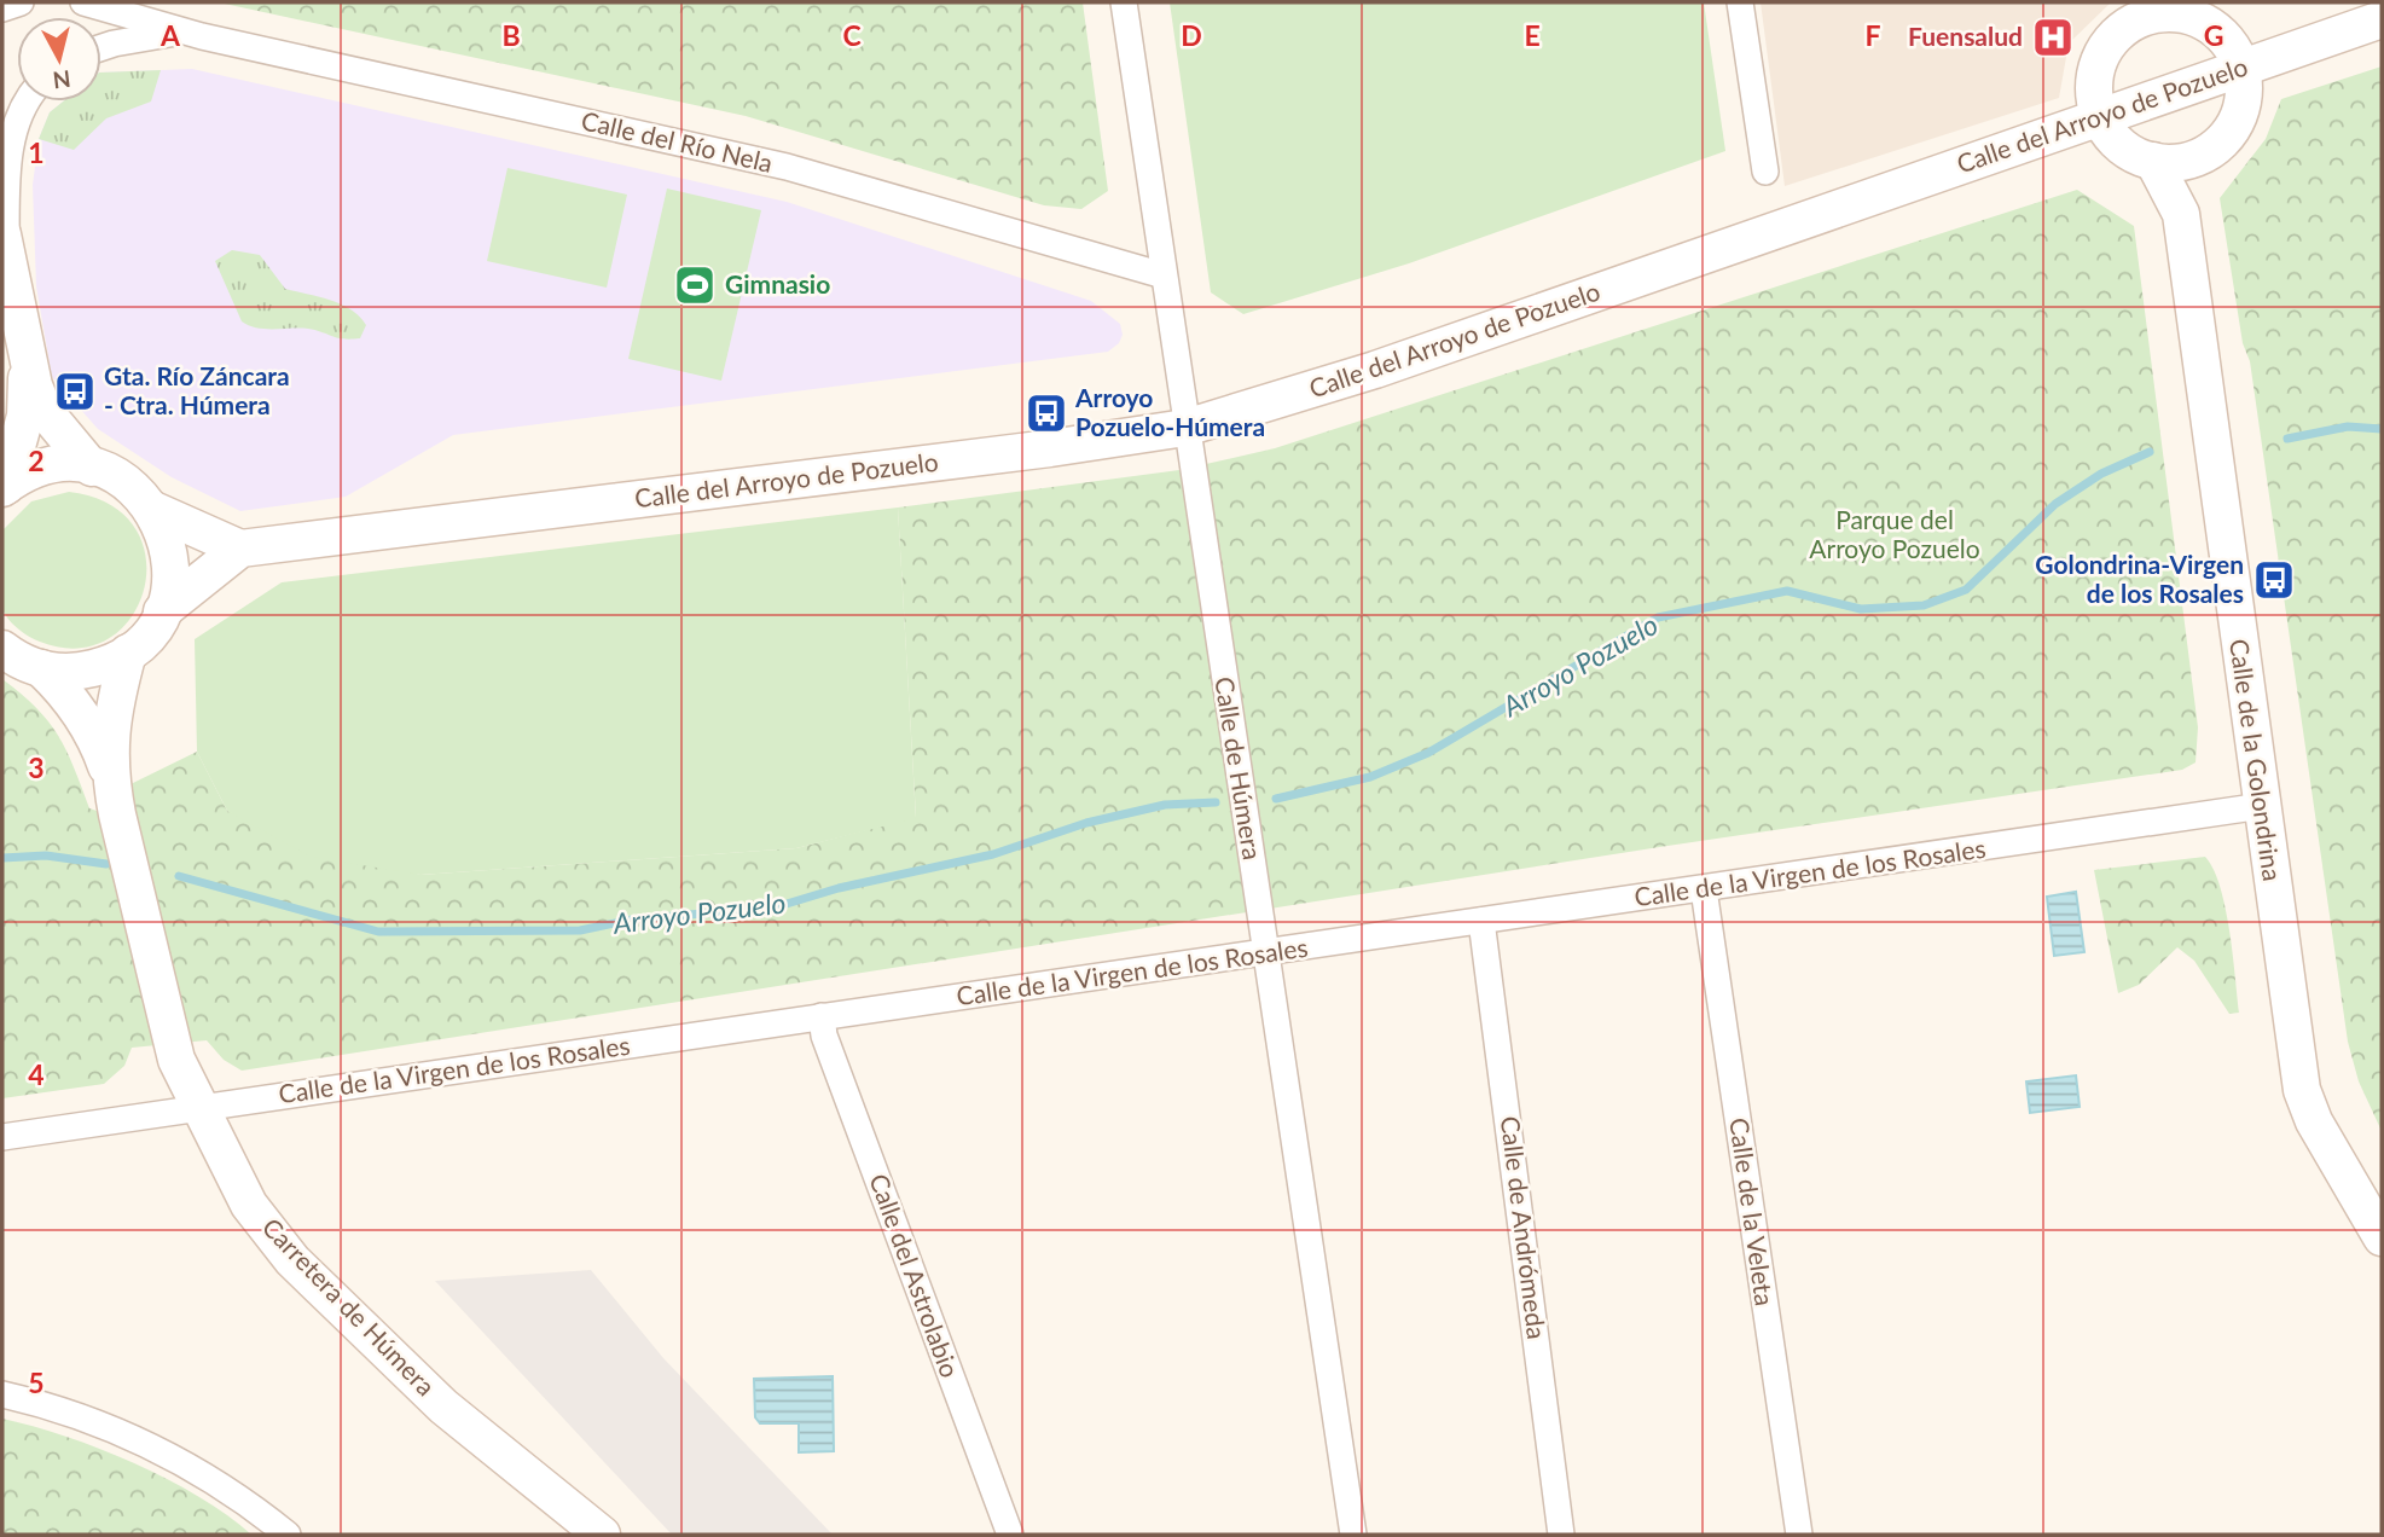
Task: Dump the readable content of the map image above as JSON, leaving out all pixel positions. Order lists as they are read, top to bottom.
{
  "streets": {
    "main road": ["Calle del Arroyo de Pozuelo", "Calle de la Golondrina", "Carretera de Húmera"],
    "street": [
      "Calle del Río Nela",
      "Calle de Húmera",
      "Calle de la Virgen de los Rosales",
      "Calle de la Veleta",
      "Calle de Andrómeda",
      "Calle del Astrolabio"
    ]
  },
  "crossings": [
    ["Calle del Arroyo de Pozuelo", "Calle de Húmera"],
    ["Calle del Río Nela", "Calle de Húmera"],
    ["Calle de la Golondrina", "Calle de la Virgen de los Rosales"],
    ["Calle de Húmera", "Calle de la Virgen de los Rosales"],
    ["Calle de la Virgen de los Rosales", "Calle de la Veleta"],
    ["Calle de la Virgen de los Rosales", "Calle de Andrómeda"],
    ["Calle de la Virgen de los Rosales", "Calle del Astrolabio"],
    ["Calle de la Virgen de los Rosales", "Carretera de Húmera"]
  ],
  "water": ["Arroyo Pozuelo"],
  "parks": ["Parque del Arroyo Pozuelo"],
  "places": {
    "hospital": ["Fuensalud"],
    "sports": ["Gimnasio"],
    "bus stop": ["Gta. Río Záncara - Ctra. Húmera", "Arroyo Pozuelo-Húmera", "Golondrina-Virgen de los Rosales"]
  },
  "north": "bottom",
  "grid": {
    "columns": [
      "A",
      "B",
      "C",
      "D",
      "E",
      "F",
      "G"
    ],
    "rows": [
      "1",
      "2",
      "3",
      "4",
      "5"
    ]
  }
}
